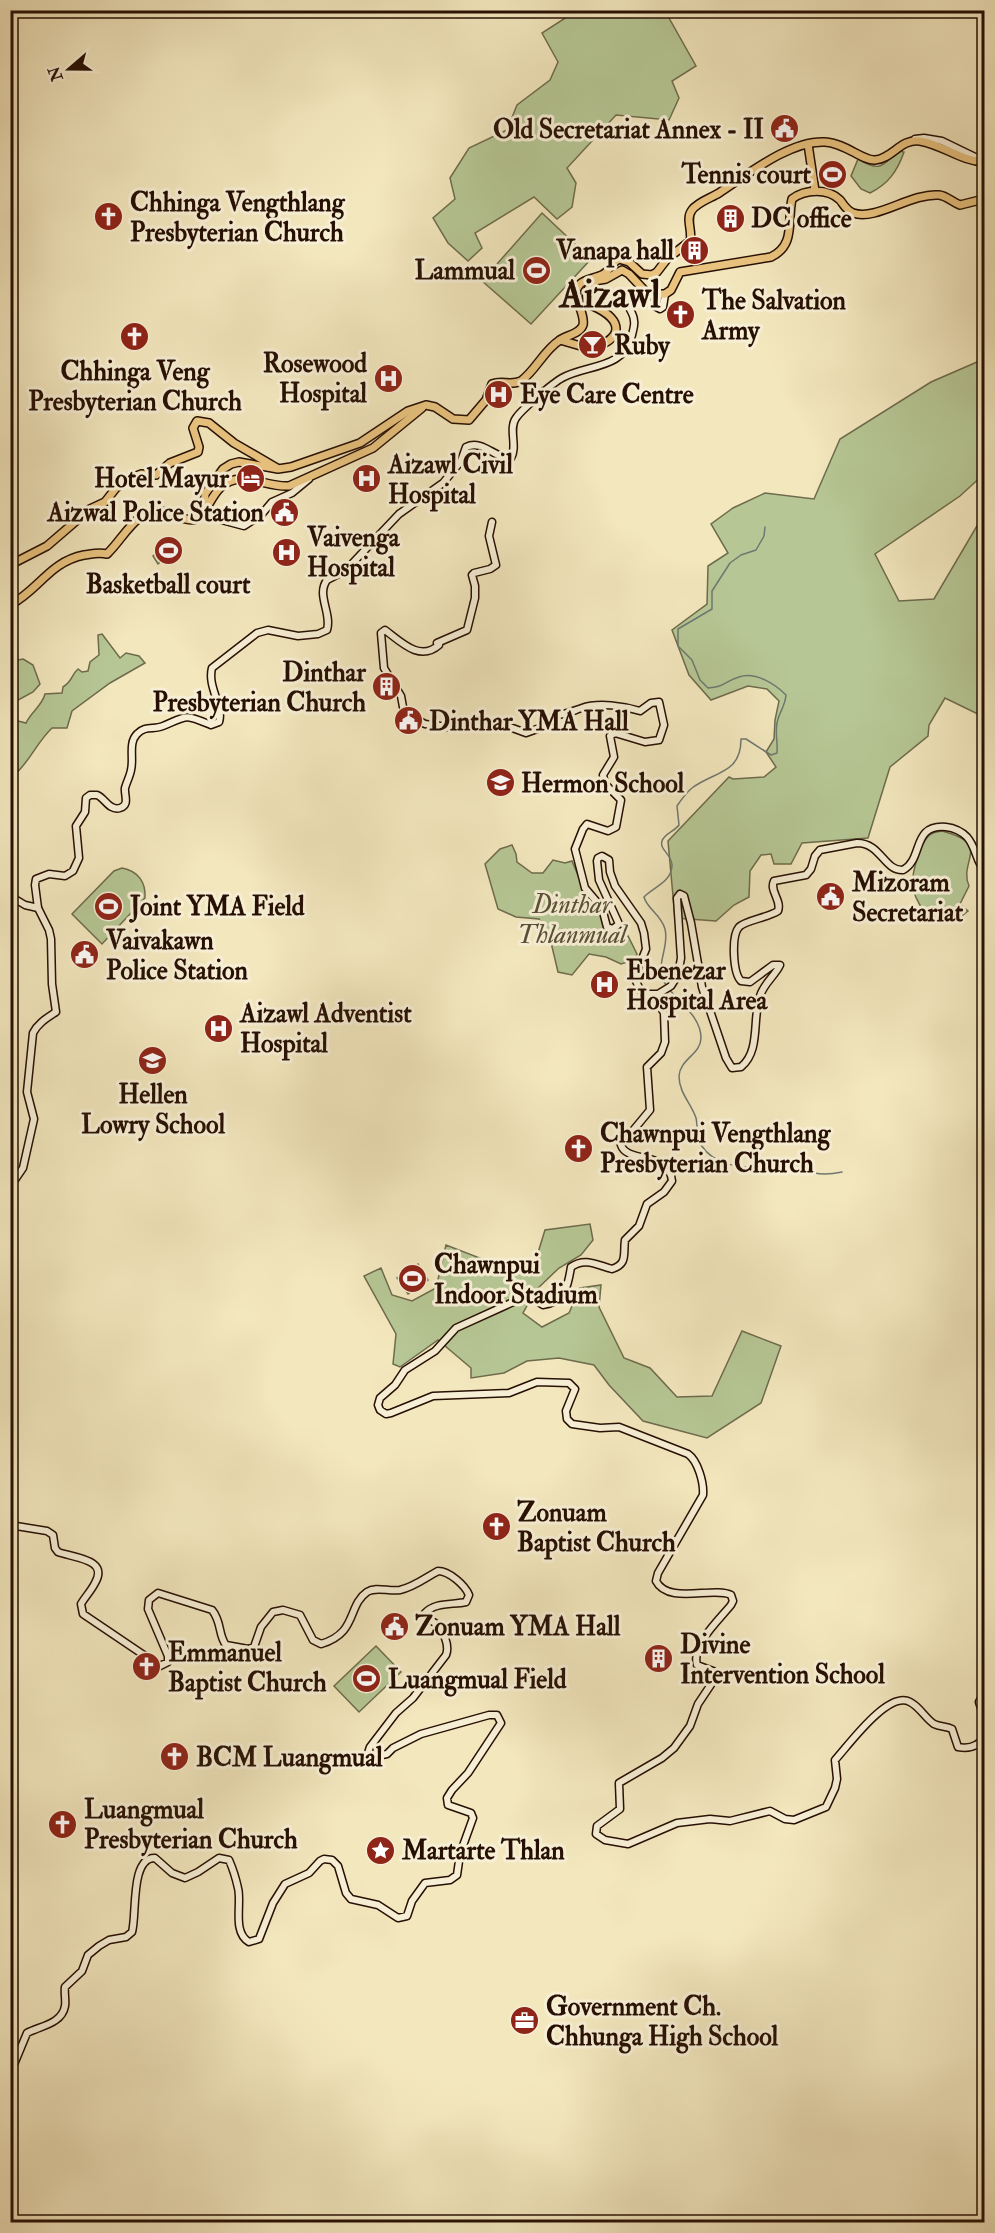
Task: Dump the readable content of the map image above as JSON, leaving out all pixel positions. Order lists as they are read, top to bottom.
{
  "districts": ["Aizawl"],
  "parks": ["Dinthar Thlanmual"],
  "places": {
    "public building": [
      "Old Secretariat Annex - II",
      "Aizwal Police Station",
      "Dinthar YMA Hall",
      "Mizoram Secretariat",
      "Vaivakawn Police Station",
      "Zonuam YMA Hall"
    ],
    "sports": [
      "Tennis court",
      "Lammual",
      "Basketball court",
      "Joint YMA Field",
      "Chawnpui Indoor Stadium",
      "Luangmual Field"
    ],
    "church": [
      "Chhinga Vengthlang Presbyterian Church",
      "The Salvation Army",
      "Chhinga Veng Presbyterian Church",
      "Chawnpui Vengthlang Presbyterian Church",
      "Zonuam Baptist Church",
      "Emmanuel Baptist Church",
      "BCM Luangmual",
      "Luangmual Presbyterian Church"
    ],
    "building": [
      "DC office",
      "Vanapa hall",
      "Dinthar Presbyterian Church",
      "Divine Intervention School"
    ],
    "bar": ["Ruby"],
    "hospital": [
      "Rosewood Hospital",
      "Eye Care Centre",
      "Aizawl Civil Hospital",
      "Vaivenga Hospital",
      "Ebenezar Hospital Area",
      "Aizawl Adventist Hospital"
    ],
    "hotel": ["Hotel Mayur"],
    "school or university": ["Hermon School", "Hellen Lowry School"],
    "place": ["Martarte Thlan"],
    "office": ["Government Ch. Chhunga High School"]
  },
  "north": "left"
}
